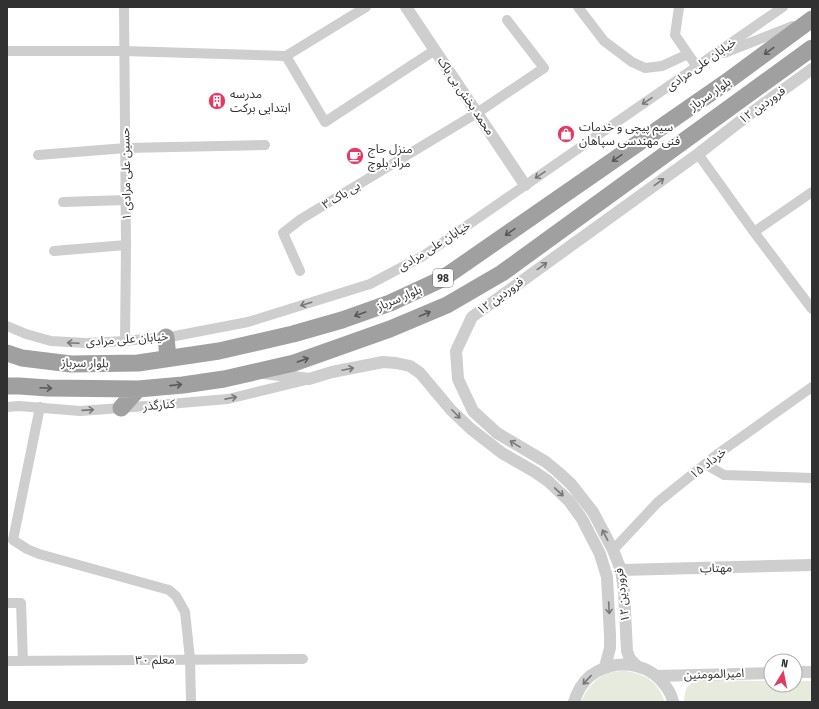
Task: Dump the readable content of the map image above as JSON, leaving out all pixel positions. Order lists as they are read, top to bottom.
{
  "streets": {
    "highway": ["بلوار سرباز", "98"],
    "street": [
      "خیابان علی مرادی",
      "محمد بخش بی باک",
      "۱۲ فروردین",
      "حسین علی مرادی ۱",
      "بی باک ۳",
      "کنارگذر",
      "۱۵ خرداد",
      "مهتاب",
      "معلم ۳۰",
      "امیرالمومنین"
    ]
  },
  "crossings": [
    ["خیابان علی مرادی", "محمد بخش بی باک"],
    ["خیابان علی مرادی", "حسین علی مرادی ۱"],
    ["بلوار سرباز", "۱۲ فروردین"],
    ["محمد بخش بی باک", "بی باک ۳"],
    ["۱۲ فروردین", "کنارگذر"],
    ["۱۲ فروردین", "۱۵ خرداد"],
    ["۱۲ فروردین", "مهتاب"]
  ],
  "one_way": ["خیابان علی مرادی", "کنارگذر"],
  "places": {
    "building": ["مدرسه ابتدایی برکت"],
    "shop": ["سیم پیچی و خدمات فنی مهندسی سپاهان"],
    "cafe": ["منزل حاج مراد بلوچ"]
  },
  "north": "top"
}
